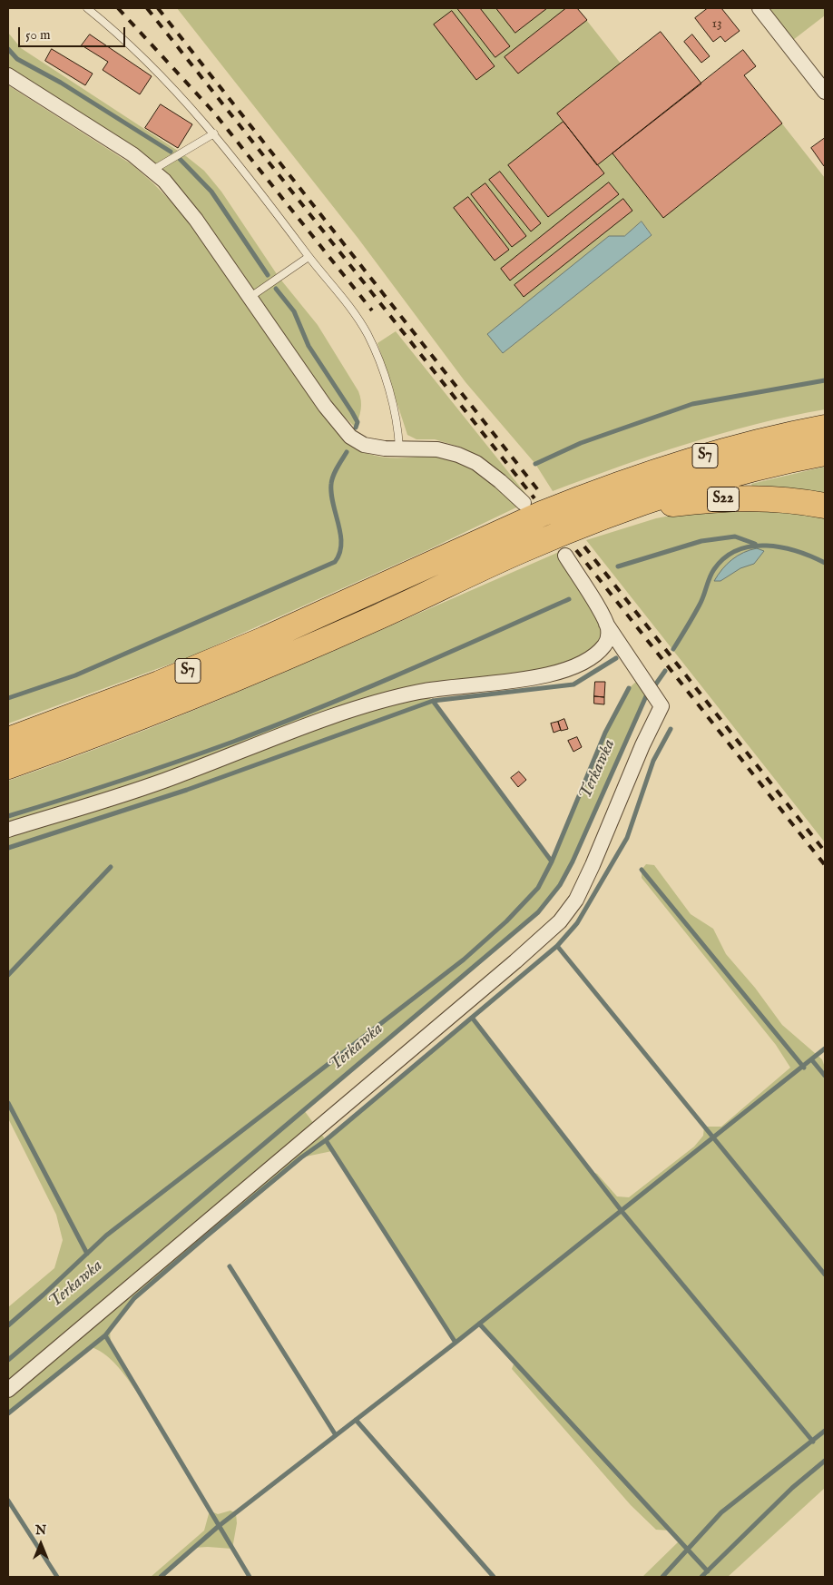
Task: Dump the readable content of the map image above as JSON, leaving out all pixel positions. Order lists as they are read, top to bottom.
{
  "streets": {
    "highway": ["S7", "S22"]
  },
  "crossings": [
    ["S7", "S22"]
  ],
  "water": ["Terkawka"],
  "house_numbers": ["13"],
  "scale_bar": "50 m",
  "north": "top"
}
